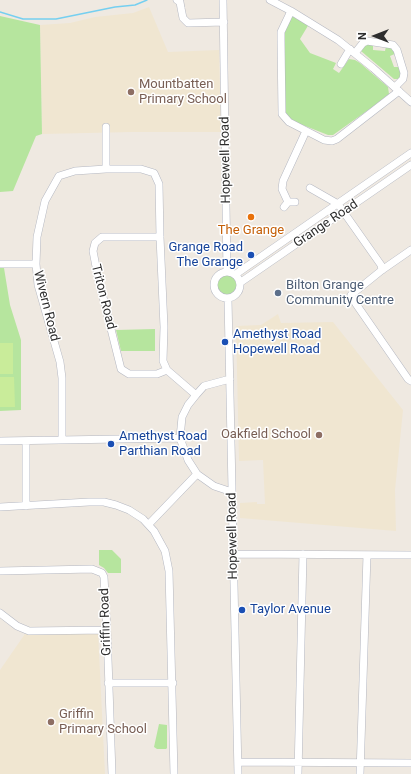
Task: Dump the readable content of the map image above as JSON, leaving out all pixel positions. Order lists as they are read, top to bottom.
{
  "streets": {
    "street": [
      "Hopewell Road",
      "Grange Road",
      "Triton Road",
      "Wivern Road",
      "Griffin Road"
    ]
  },
  "crossings": [
    ["Hopewell Road", "Grange Road"],
    ["Triton Road", "Wivern Road"]
  ],
  "places": [
    "Mountbatten Primary School",
    "The Grange",
    "Grange Road The Grange",
    "Bilton Grange Community Centre",
    "Amethyst Road Hopewell Road",
    "Oakfield School",
    "Amethyst Road Parthian Road",
    "Taylor Avenue",
    "Griffin Primary School"
  ],
  "north": "left"
}
